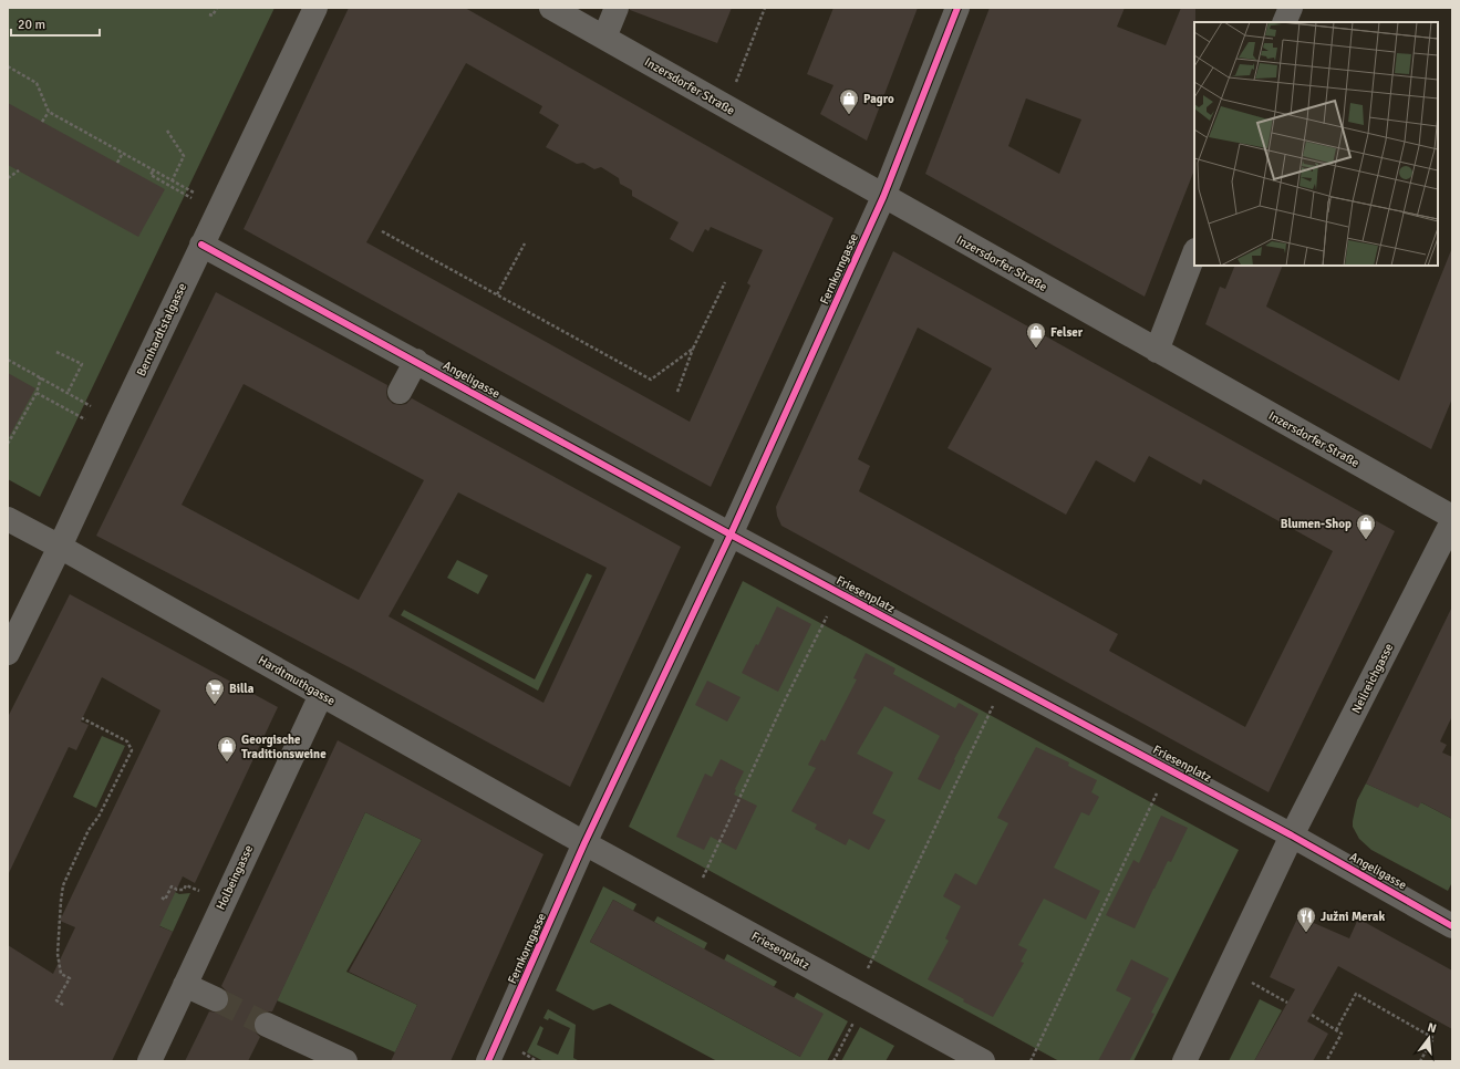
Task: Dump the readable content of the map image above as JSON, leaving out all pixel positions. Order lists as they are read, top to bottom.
{
  "streets": {
    "street": [
      "Inzersdorfer Straße",
      "Fernkorngasse",
      "Bernhardtstalgasse",
      "Angeligasse",
      "Friesenplatz",
      "Neilreichgasse",
      "Hardtmuthgasse",
      "Holbeingasse"
    ]
  },
  "crossings": [
    ["Inzersdorfer Straße", "Fernkorngasse"],
    ["Fernkorngasse", "Angeligasse"],
    ["Fernkorngasse", "Friesenplatz"],
    ["Fernkorngasse", "Hardtmuthgasse"],
    ["Bernhardtstalgasse", "Angeligasse"],
    ["Bernhardtstalgasse", "Hardtmuthgasse"],
    ["Angeligasse", "Friesenplatz"],
    ["Angeligasse", "Neilreichgasse"],
    ["Friesenplatz", "Neilreichgasse"],
    ["Friesenplatz", "Hardtmuthgasse"],
    ["Hardtmuthgasse", "Holbeingasse"]
  ],
  "places": {
    "shop": [
      "Pagro",
      "Felser",
      "Blumen-Shop",
      "Georgische Traditionsweine"
    ],
    "supermarket": ["Billa"],
    "restaurant": ["Južni Merak"]
  },
  "scale_bar": "20 m",
  "north": "top"
}
